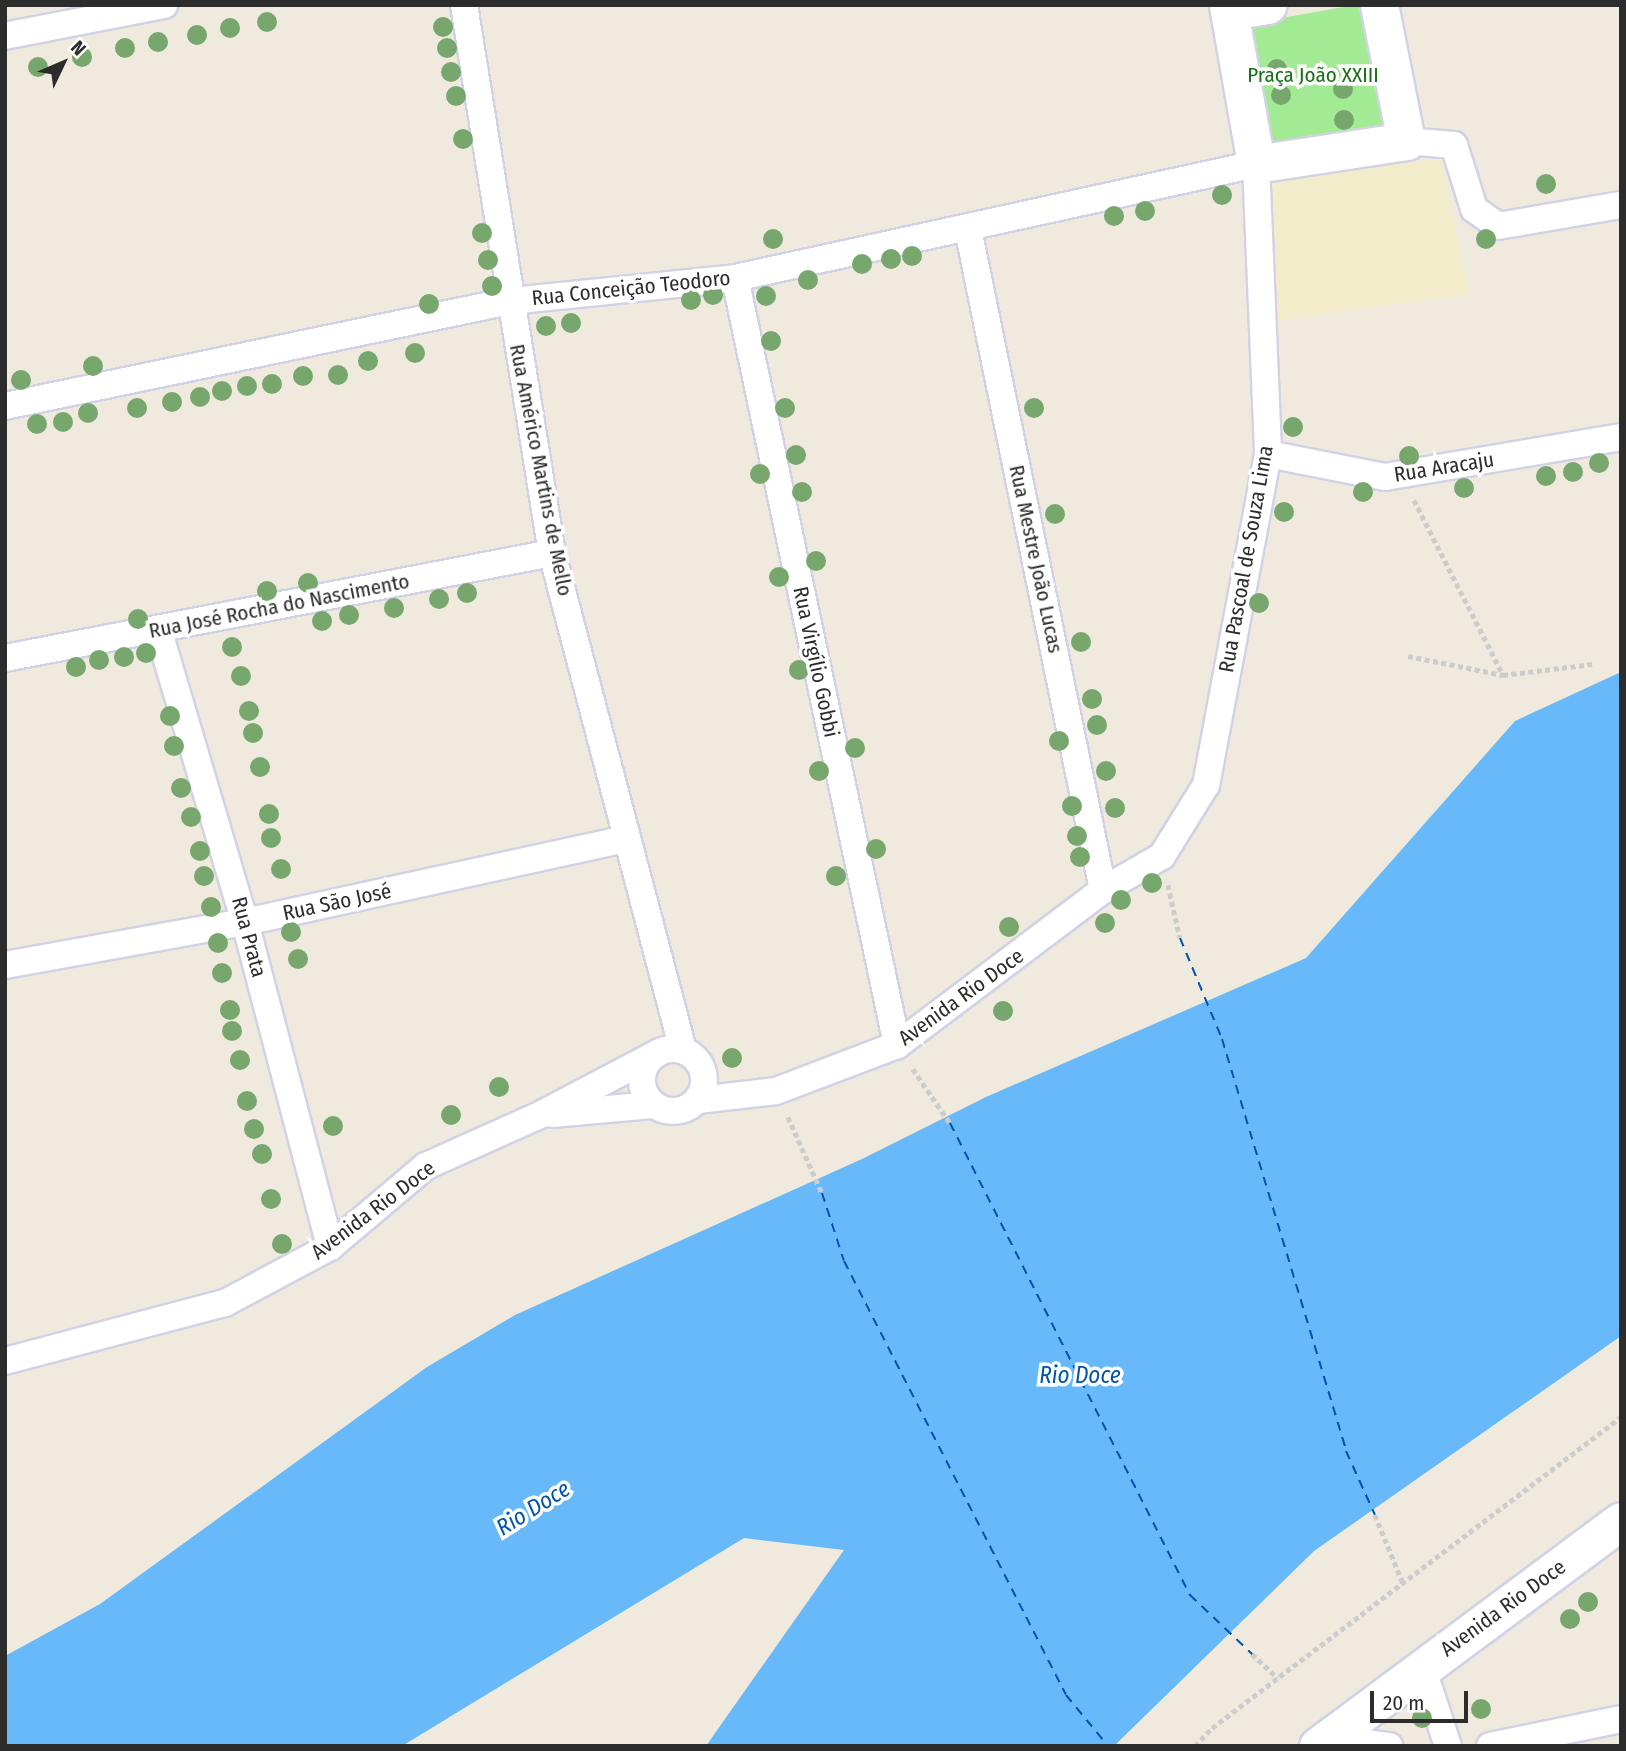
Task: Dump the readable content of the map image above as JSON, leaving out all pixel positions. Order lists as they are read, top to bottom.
{
  "streets": {
    "street": [
      "Rua Conceição Teodoro",
      "Rua Aracaju",
      "Rua Américo Martins de Mello",
      "Rua Mestre João Lucas",
      "Rua Pascoal de Souza Lima",
      "Rua José Rocha do Nascimento",
      "Rua Virgílio Gobbi",
      "Rua São José",
      "Rua Prata",
      "Avenida Rio Doce"
    ]
  },
  "crossings": [
    ["Rua Conceição Teodoro", "Rua Américo Martins de Mello"],
    ["Rua Conceição Teodoro", "Rua Mestre João Lucas"],
    ["Rua Conceição Teodoro", "Rua Pascoal de Souza Lima"],
    ["Rua Conceição Teodoro", "Rua Virgílio Gobbi"],
    ["Rua Aracaju", "Rua Pascoal de Souza Lima"],
    ["Rua Américo Martins de Mello", "Rua José Rocha do Nascimento"],
    ["Rua Américo Martins de Mello", "Rua São José"],
    ["Rua Américo Martins de Mello", "Avenida Rio Doce"],
    ["Rua Mestre João Lucas", "Avenida Rio Doce"],
    ["Rua Pascoal de Souza Lima", "Avenida Rio Doce"],
    ["Rua José Rocha do Nascimento", "Rua Prata"],
    ["Rua Virgílio Gobbi", "Avenida Rio Doce"],
    ["Rua São José", "Rua Prata"],
    ["Rua Prata", "Avenida Rio Doce"]
  ],
  "water": ["Rio Doce"],
  "parks": ["Praça João XXIII"],
  "scale_bar": "20 m",
  "north": "top right"
}
